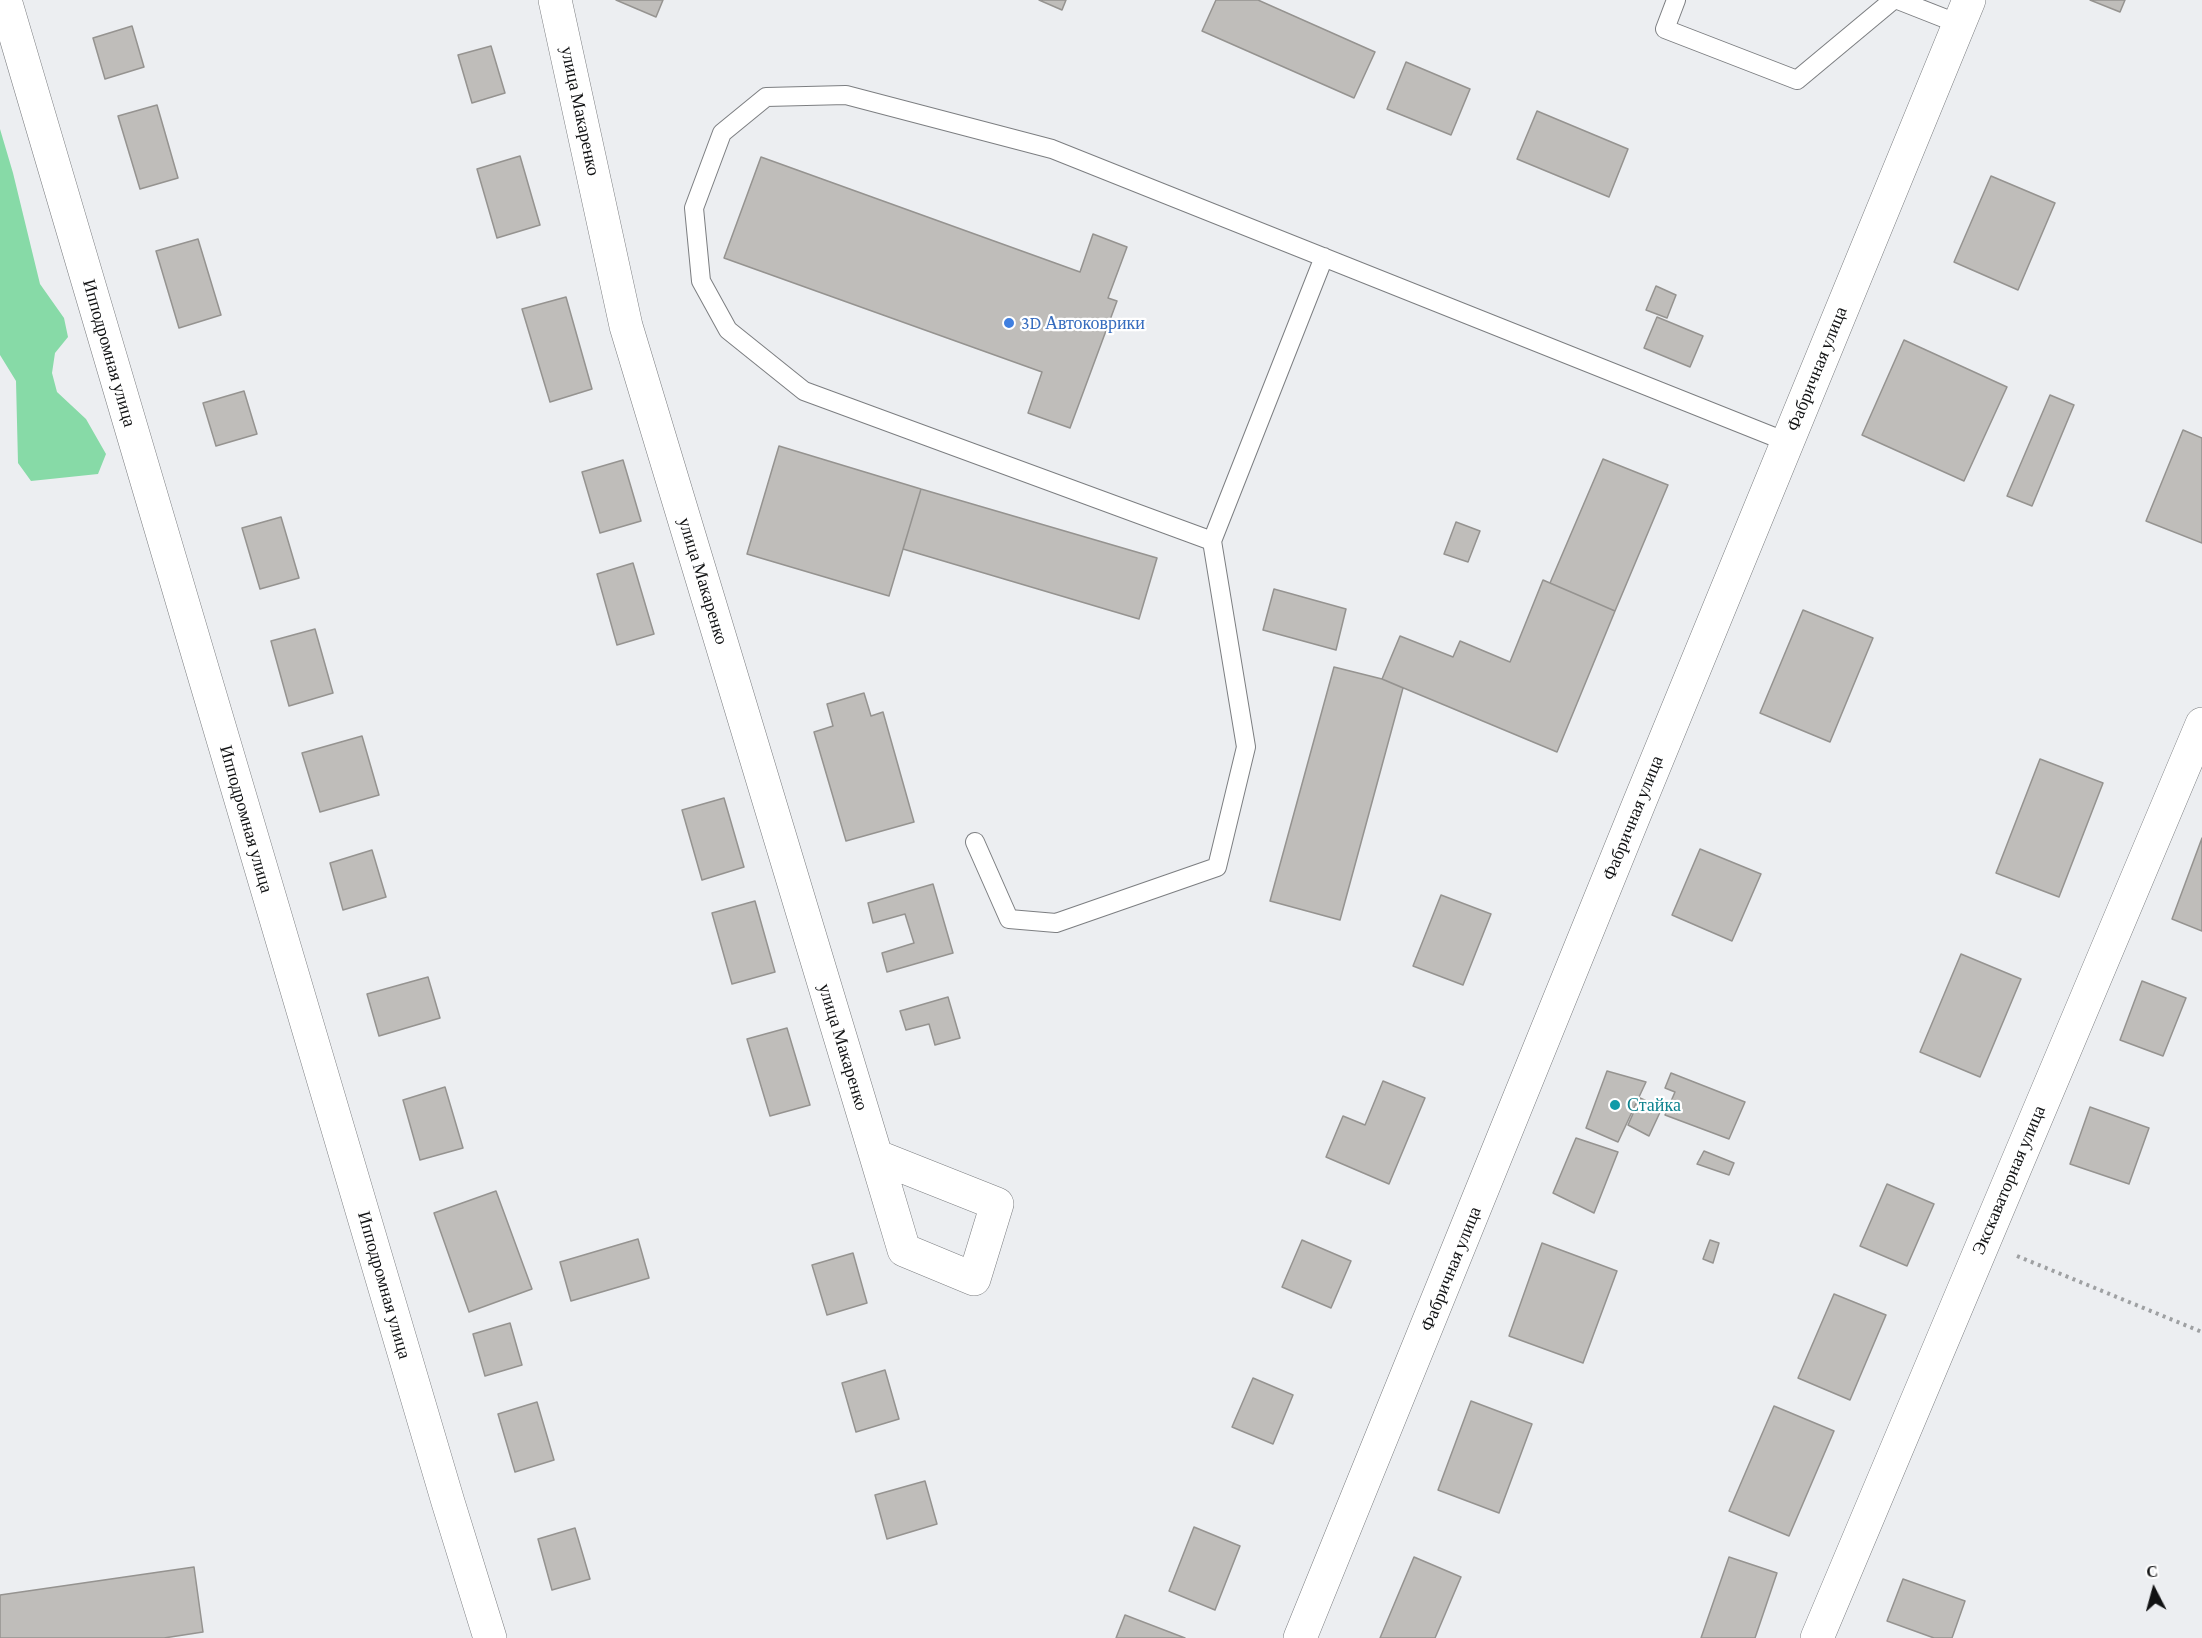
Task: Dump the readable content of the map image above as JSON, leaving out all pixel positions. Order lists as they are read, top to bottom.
{
  "streets": {
    "street": [
      "улица Макаренко",
      "Ипподромная улица",
      "Фабричная улица",
      "Экскаваторная улица"
    ]
  },
  "places": ["3D Автоковрики", "Стайка"],
  "north": "top"
}
